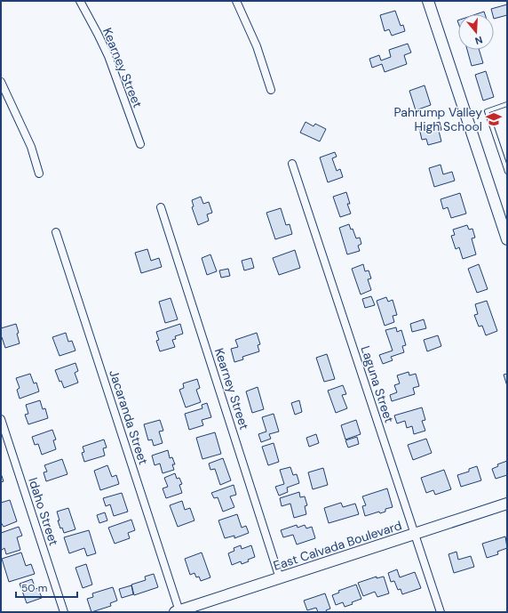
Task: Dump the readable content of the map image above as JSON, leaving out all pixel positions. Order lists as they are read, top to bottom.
{
  "streets": {
    "main road": ["East Calvada Boulevard"],
    "street": [
      "Kearney Street",
      "Laguna Street",
      "Jacaranda Street",
      "Idaho Street"
    ]
  },
  "crossings": [
    ["Kearney Street", "East Calvada Boulevard"],
    ["Laguna Street", "East Calvada Boulevard"],
    ["Jacaranda Street", "East Calvada Boulevard"]
  ],
  "places": {
    "school or university": ["Pahrump Valley High School"]
  },
  "scale_bar": "50 m",
  "north": "bottom"
}
